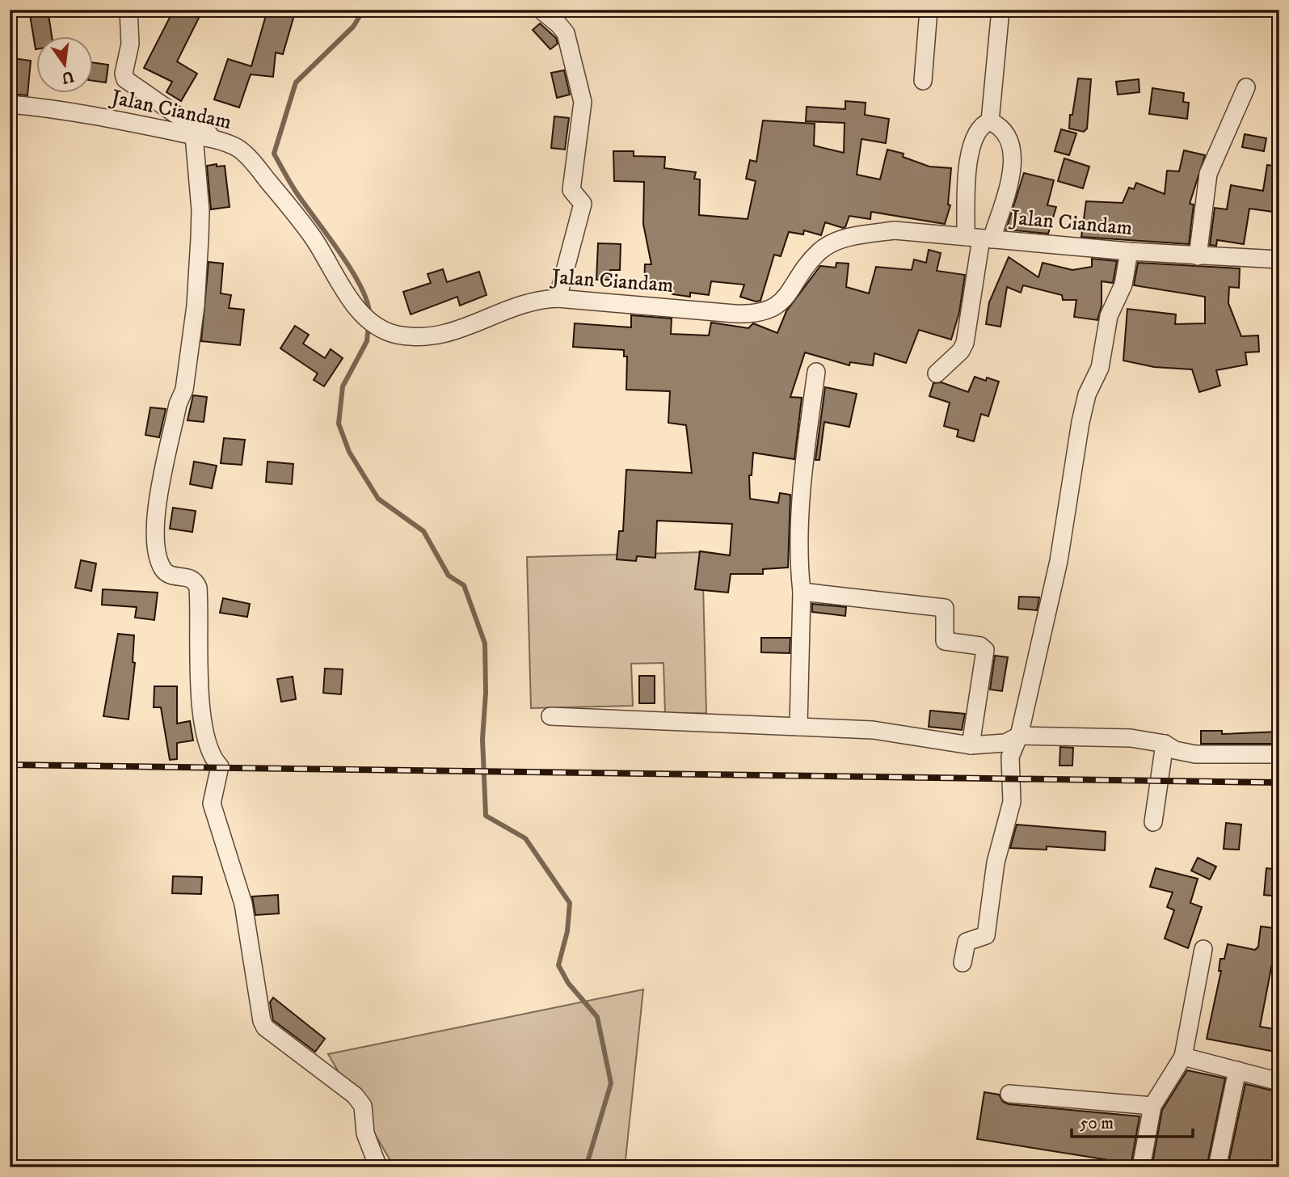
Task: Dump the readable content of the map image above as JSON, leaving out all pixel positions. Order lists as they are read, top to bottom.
{
  "streets": {
    "street": ["Jalan Ciandam"]
  },
  "scale_bar": "50 m",
  "north": "bottom"
}
